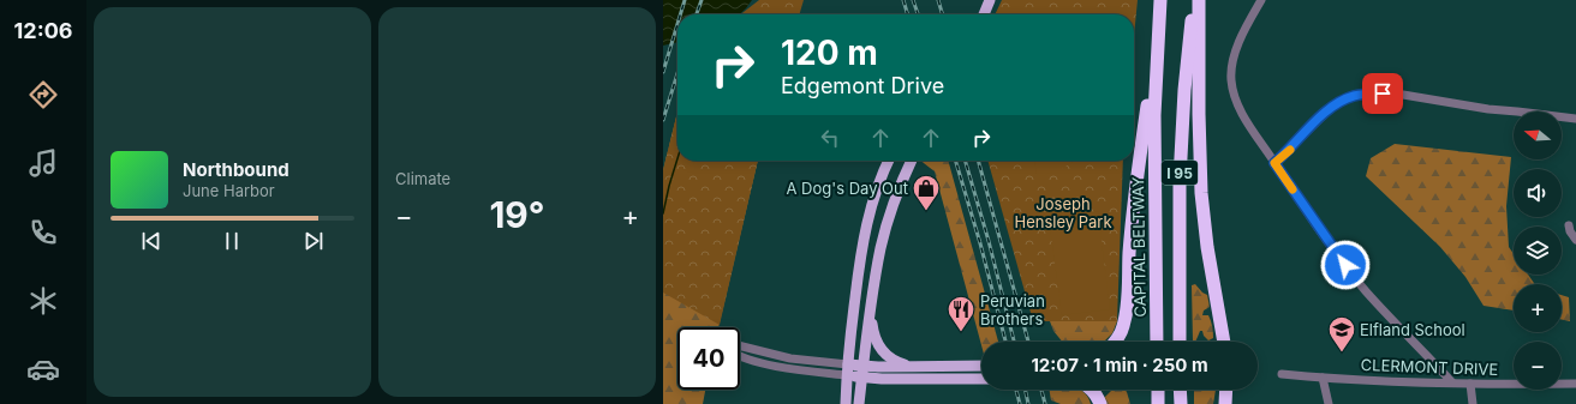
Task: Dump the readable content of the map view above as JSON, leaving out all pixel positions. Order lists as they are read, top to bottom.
{
  "streets": {
    "highway": ["I 95", "CAPITAL BELTWAY"],
    "street": ["CLERMONT DRIVE"]
  },
  "parks": ["Joseph Hensley Park"],
  "places": {
    "shop": ["A Dog's Day Out"],
    "restaurant": ["Peruvian Brothers"],
    "school or university": ["Elfland School"]
  },
  "north": "left",
  "page": {
    "tabs": "12:06",
    "tile": "Climate",
    "turn": ["120 m", "Edgemont Drive"],
    "map_buttons": ["+", "−"],
    "song": ["Northbound", "June Harbor"],
    "heat": ["−", "19°", "+"],
    "limit": "40",
    "trip": "12:07 · 1 min · 250 m"
  }
}
